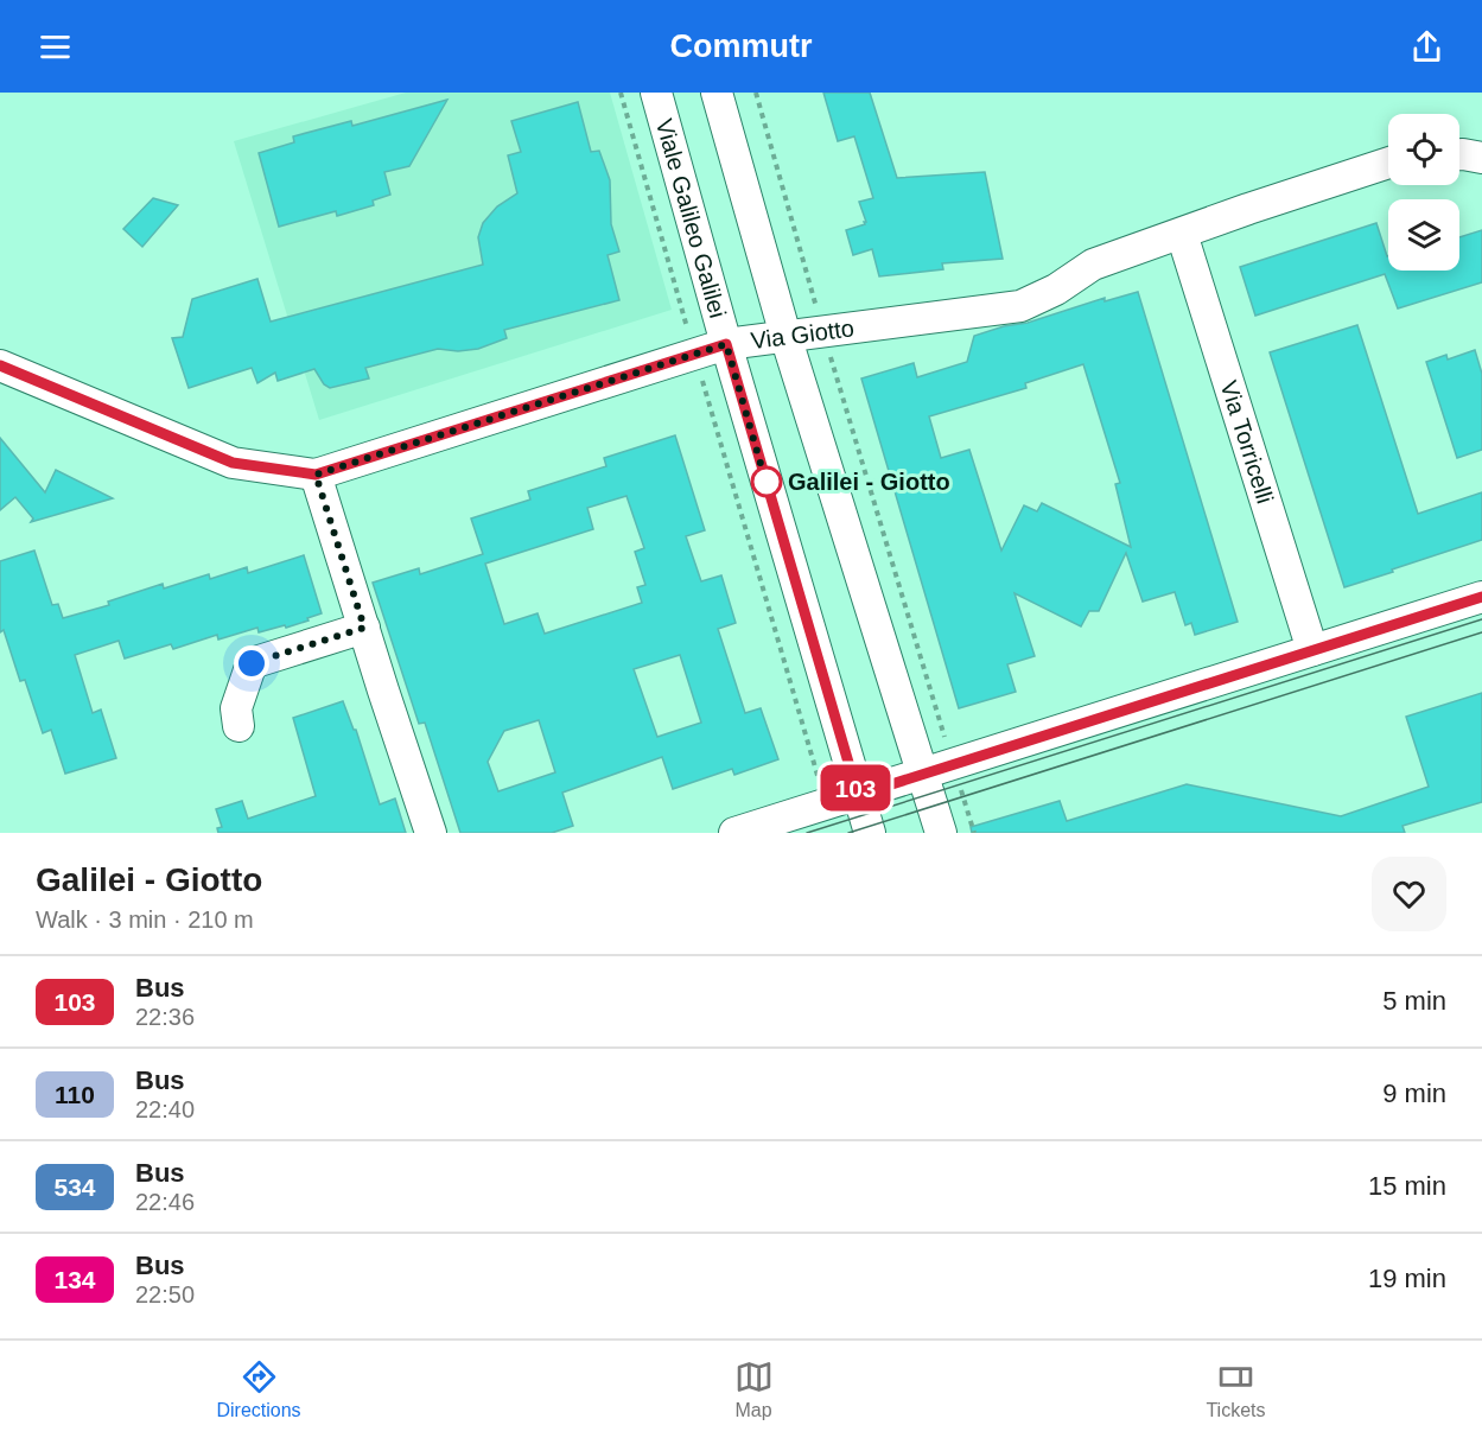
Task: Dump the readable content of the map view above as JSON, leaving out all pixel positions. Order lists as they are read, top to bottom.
{
  "streets": {
    "street": ["Viale Galileo Galilei", "Via Giotto", "Via Torricelli"]
  },
  "crossings": [
    ["Viale Galileo Galilei", "Via Giotto"],
    ["Via Giotto", "Via Torricelli"]
  ],
  "places": ["Galilei - Giotto"],
  "lines": ["bus line 103"],
  "page": {
    "header": "Commutr",
    "on_map": "103",
    "heading": ["Galilei - Giotto", "Walk · 3 min · 210 m"],
    "list": [
      {
        "mark": "103",
        "name": "Bus",
        "note": "22:36",
        "value": "5 min"
      },
      {
        "mark": "110",
        "name": "Bus",
        "note": "22:40",
        "value": "9 min"
      },
      {
        "mark": "534",
        "name": "Bus",
        "note": "22:46",
        "value": "15 min"
      },
      {
        "mark": "134",
        "name": "Bus",
        "note": "22:50",
        "value": "19 min"
      }
    ],
    "tabs": ["Directions", "Map", "Tickets"]
  }
}
